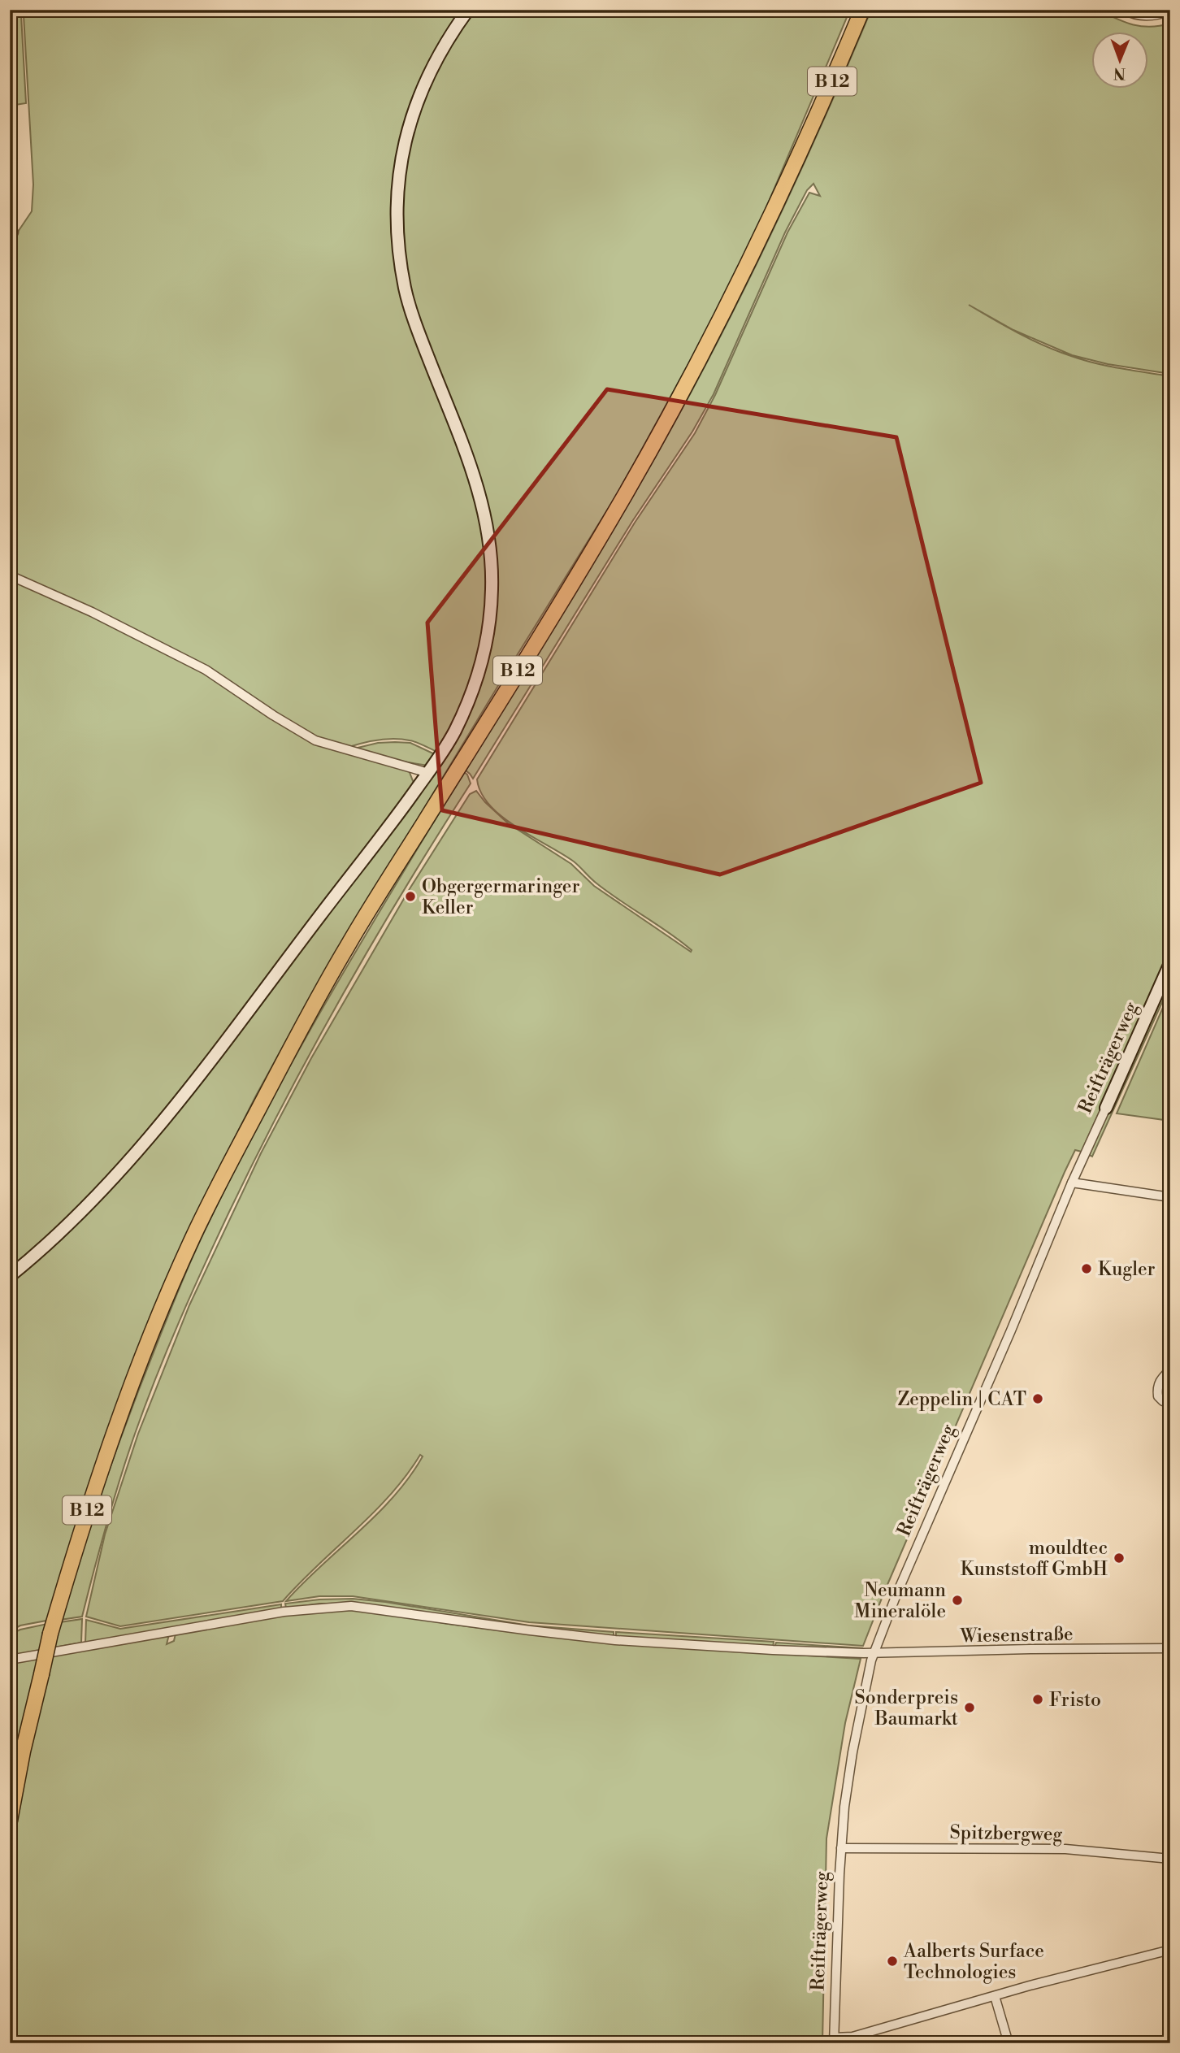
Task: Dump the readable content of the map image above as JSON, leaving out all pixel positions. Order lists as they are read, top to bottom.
{
  "streets": {
    "highway": ["B 12"],
    "main road": ["Reifträgerweg"],
    "street": ["Wiesenstraße", "Spitzbergweg"]
  },
  "crossings": [
    ["Reifträgerweg", "Wiesenstraße"],
    ["Reifträgerweg", "Spitzbergweg"]
  ],
  "places": [
    "Obgergermaringer Keller",
    "Kugler",
    "Zeppelin | CAT",
    "mouldtec Kunststoff GmbH",
    "Neumann Mineralöle",
    "Fristo",
    "Sonderpreis Baumarkt",
    "Aalberts Surface Technologies"
  ],
  "north": "bottom"
}
